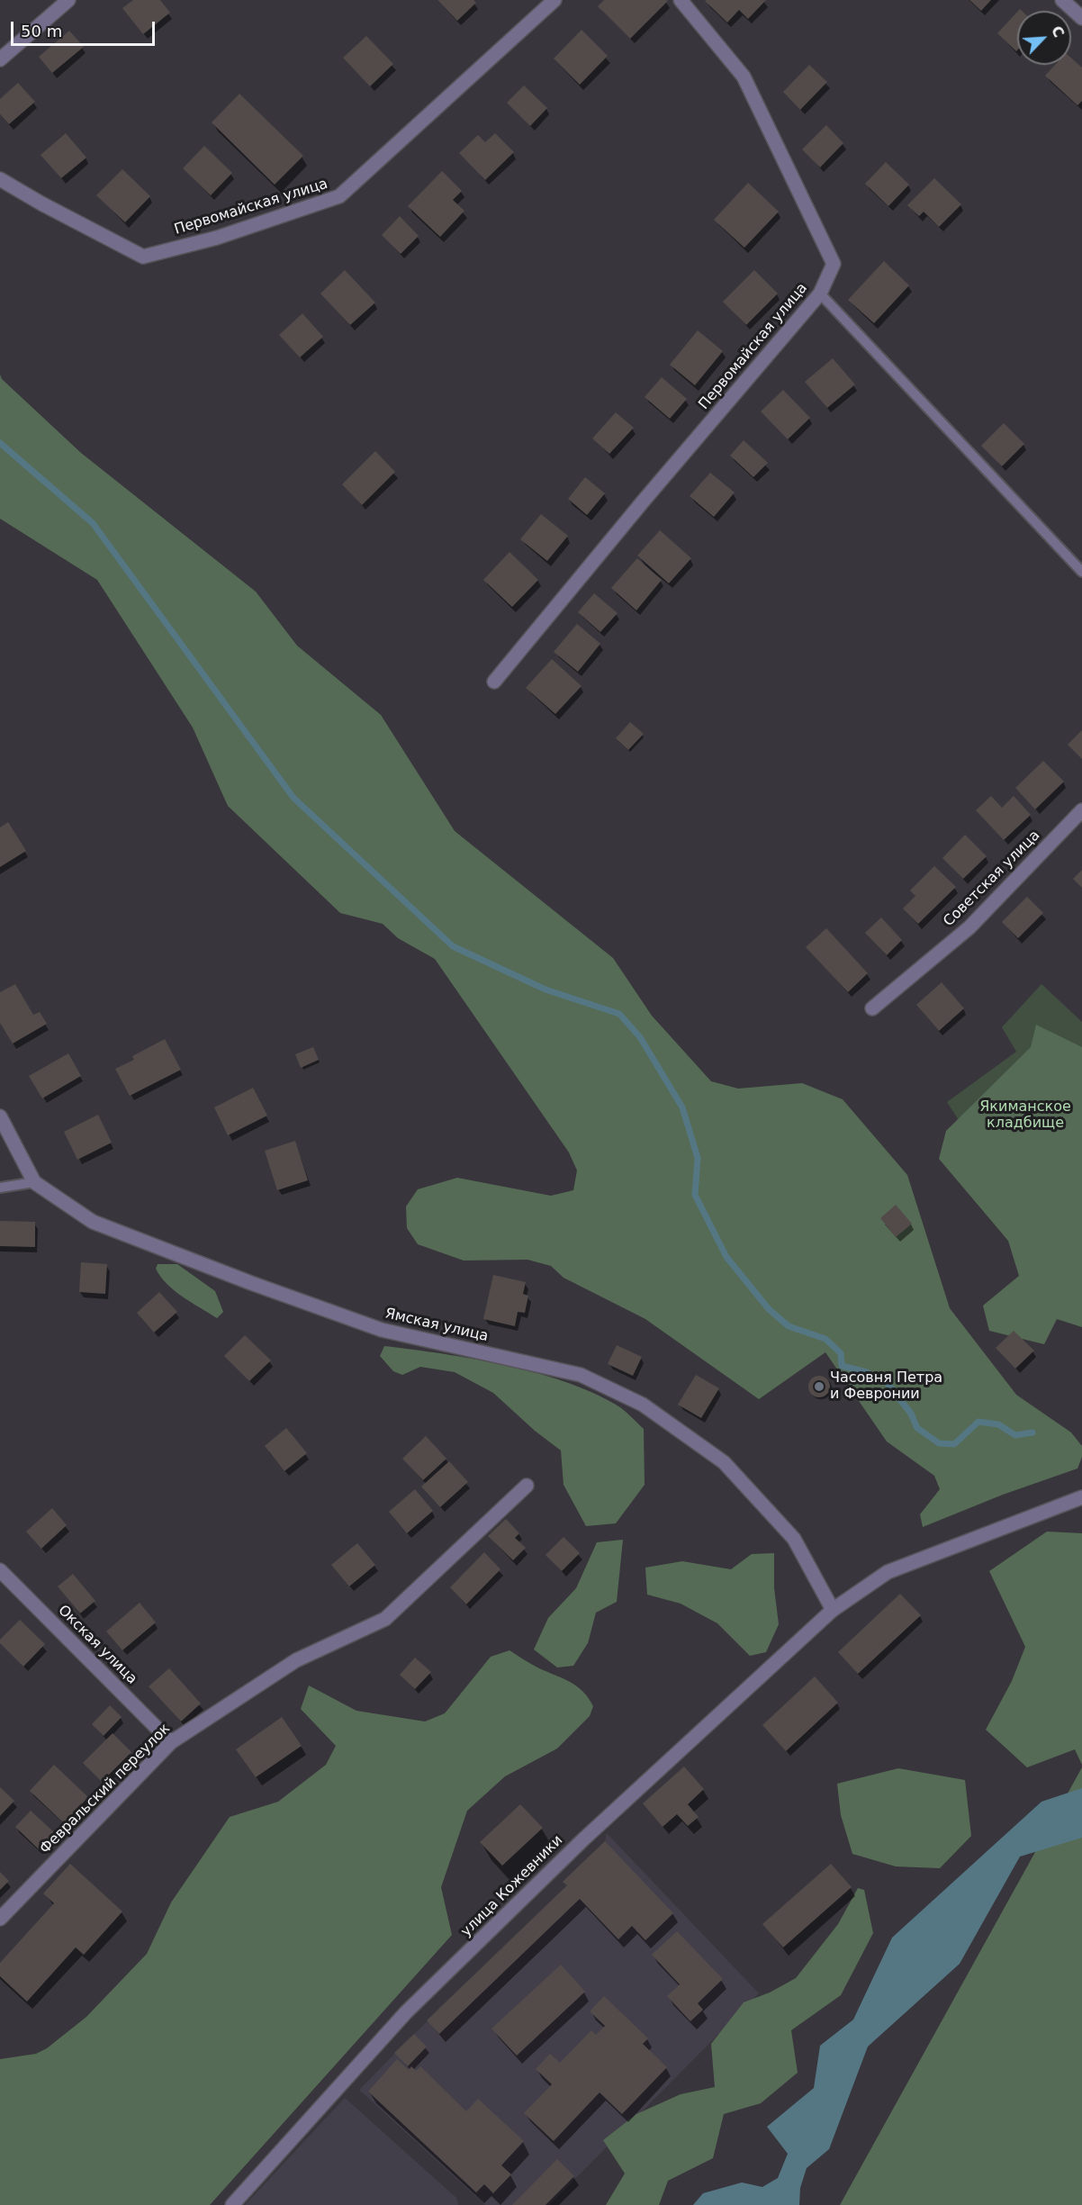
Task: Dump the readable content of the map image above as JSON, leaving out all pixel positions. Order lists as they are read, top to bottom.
{
  "streets": {
    "street": [
      "Первомайская улица",
      "Советская улица",
      "Ямская улица",
      "Окская улица",
      "Февральский переулок",
      "улица Кожевники"
    ]
  },
  "crossings": [
    ["Ямская улица", "улица Кожевники"],
    ["Окская улица", "Февральский переулок"]
  ],
  "parks": ["Якиманское кладбище"],
  "places": ["Часовня Петра и Февронии"],
  "scale_bar": "50 m",
  "north": "top right"
}
